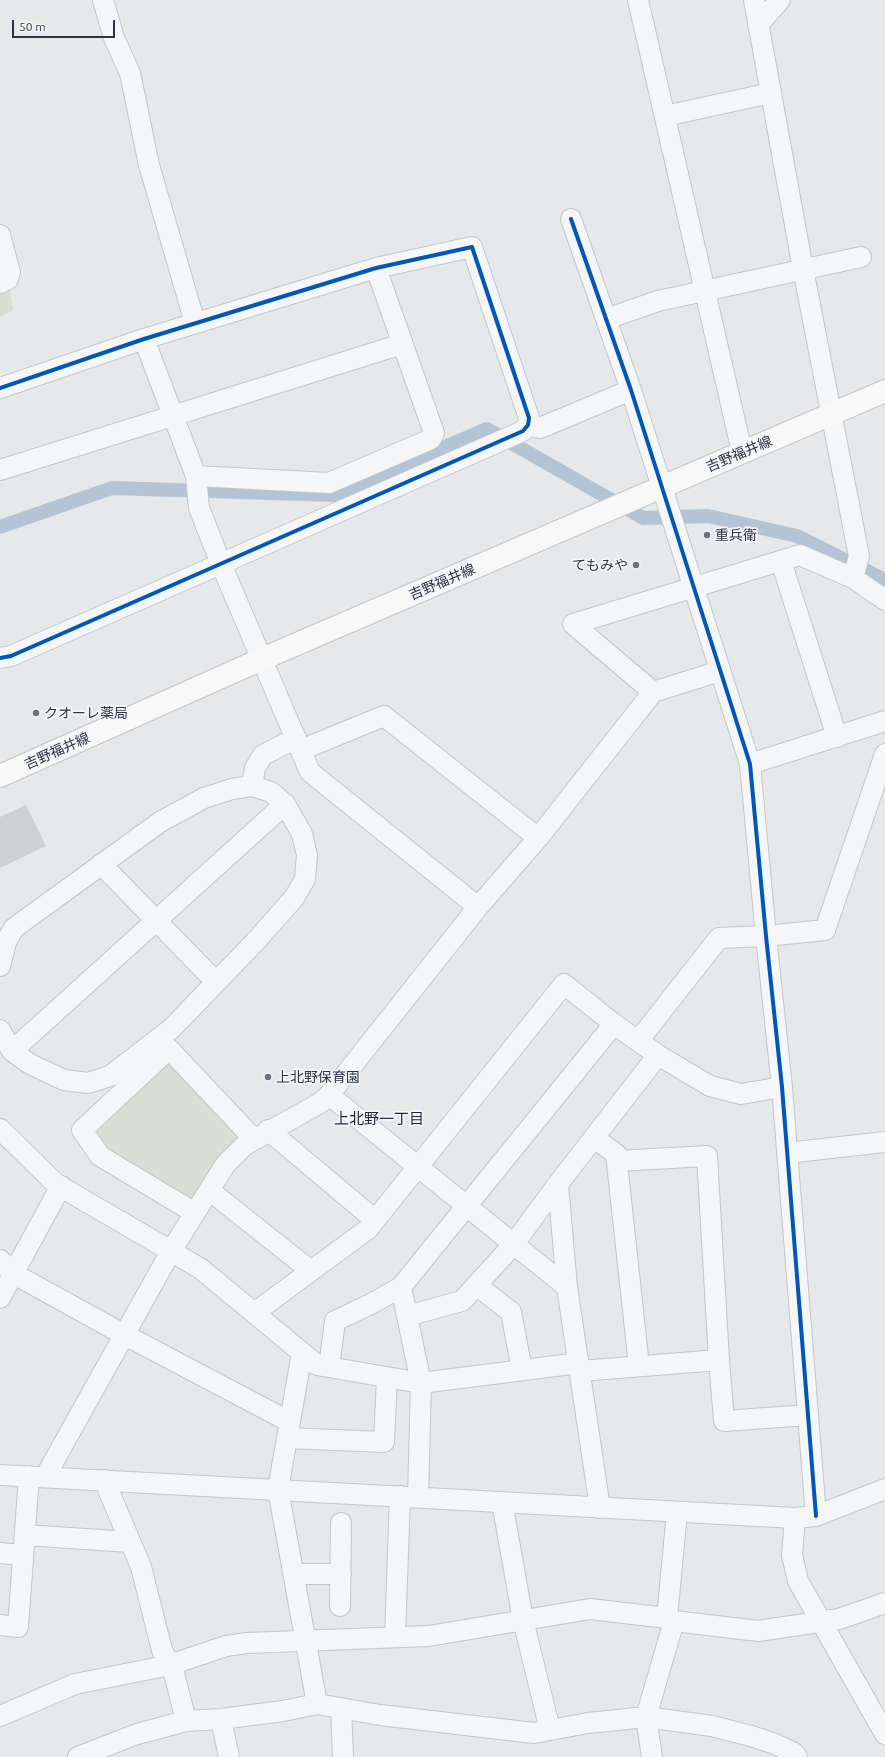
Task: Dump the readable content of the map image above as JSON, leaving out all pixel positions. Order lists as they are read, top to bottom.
{
  "streets": {
    "main road": ["吉野福井線"]
  },
  "districts": ["上北野一丁目"],
  "places": [
    "重兵衛",
    "てもみや",
    "クオーレ薬局",
    "上北野保育園"
  ],
  "scale_bar": "50 m"
}
